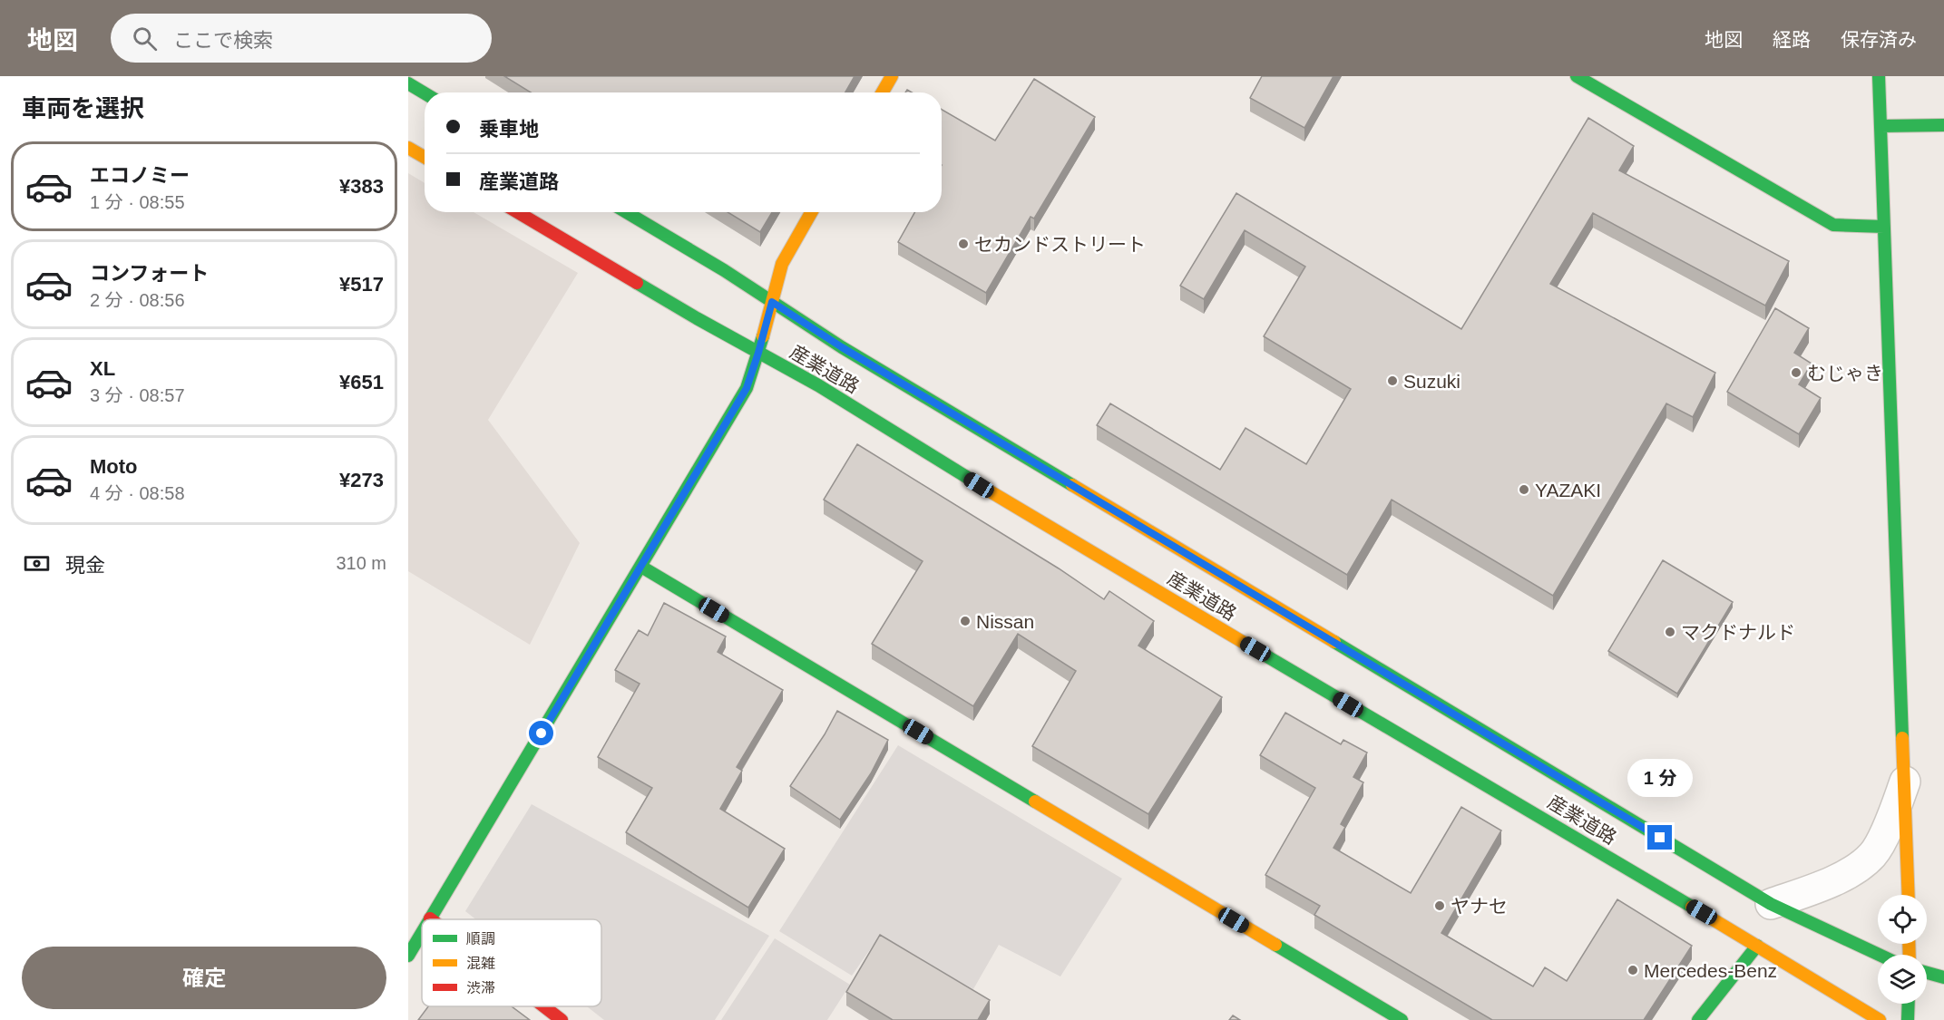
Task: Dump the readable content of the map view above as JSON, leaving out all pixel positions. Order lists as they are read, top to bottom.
{
  "streets": {
    "street": ["産業道路"]
  },
  "places": [
    "セカンドストリート",
    "むじゃき",
    "Suzuki",
    "YAZAKI",
    "Nissan",
    "マクドナルド",
    "ヤナセ",
    "Mercedes-Benz"
  ],
  "legend": ["順調", "混雑", "渋滞"],
  "page": {
    "header": "地図",
    "search": "ここで検索",
    "nav": ["地図", "経路", "保存済み"],
    "heading": "車両を選択",
    "banner": ["乗車地", "産業道路"],
    "list": [
      {
        "name": "エコノミー",
        "note": "1 分 · 08:55",
        "value": "¥383"
      },
      {
        "name": "コンフォート",
        "note": "2 分 · 08:56",
        "value": "¥517"
      },
      {
        "name": "XL",
        "note": "3 分 · 08:57",
        "value": "¥651"
      },
      {
        "name": "Moto",
        "note": "4 分 · 08:58",
        "value": "¥273"
      }
    ],
    "pay": ["現金", "310 m"],
    "bubble": "1 分",
    "buttons": "確定"
  }
}
